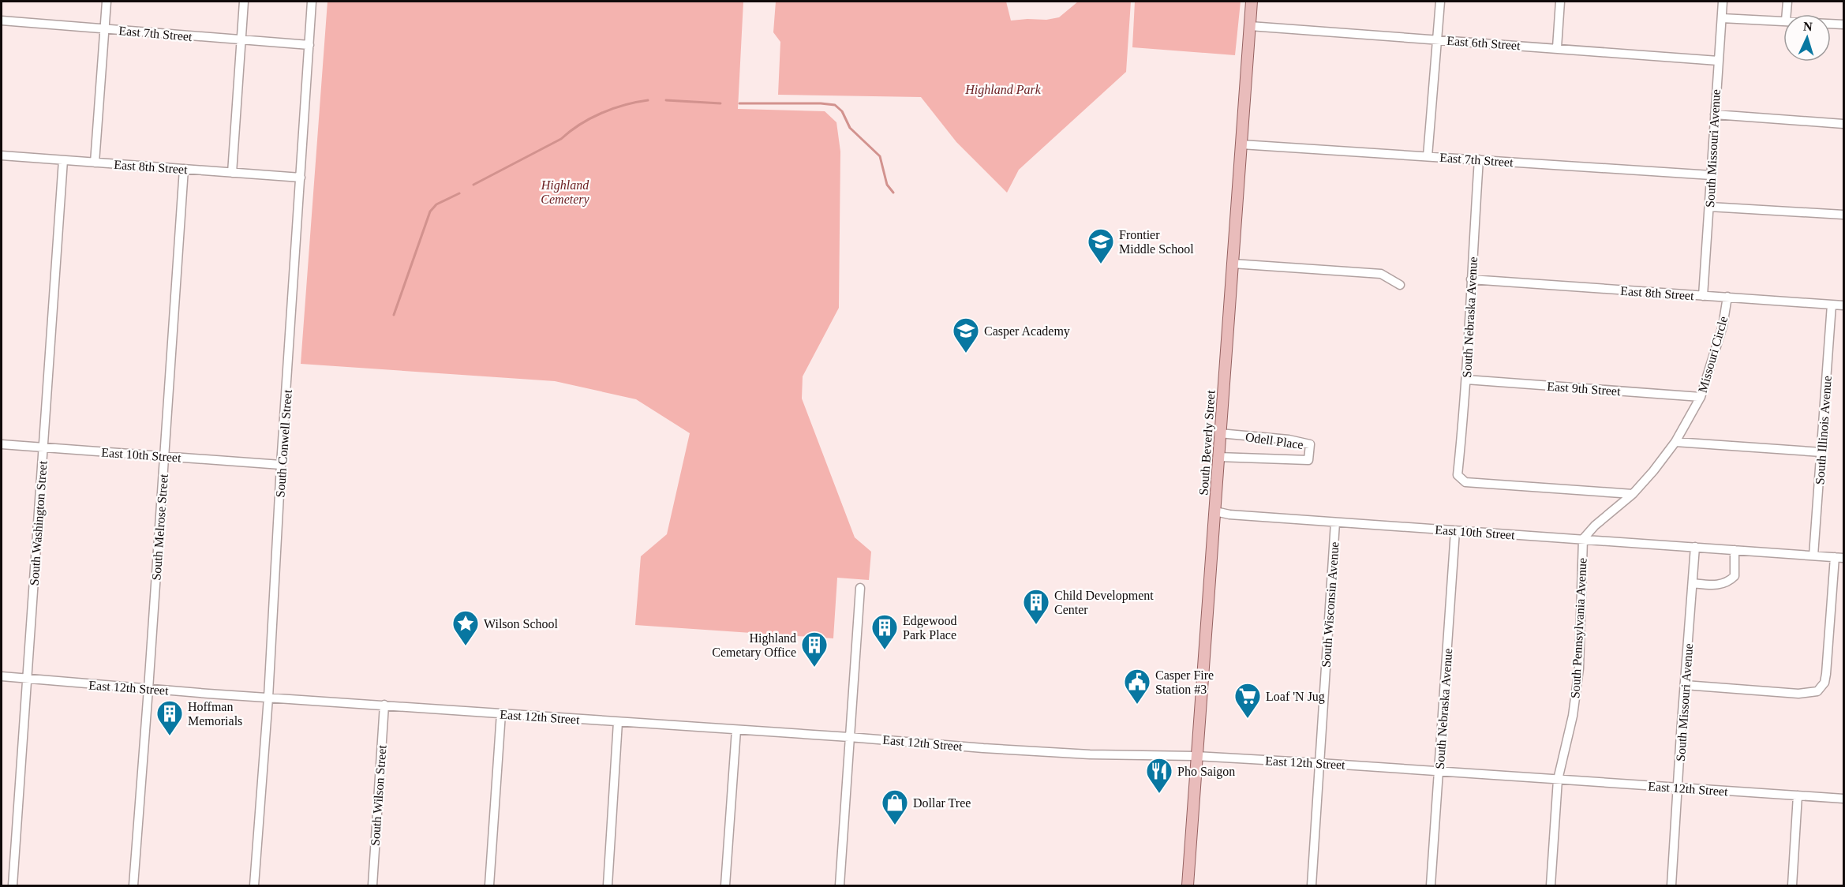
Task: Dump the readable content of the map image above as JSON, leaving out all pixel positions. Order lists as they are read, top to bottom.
{
  "streets": {
    "main road": ["South Beverly Street"],
    "street": [
      "East 7th Street",
      "East 6th Street",
      "South Missouri Avenue",
      "East 8th Street",
      "South Nebraska Avenue",
      "Missouri Circle",
      "East 9th Street",
      "South Illinois Avenue",
      "Odell Place",
      "South Conwell Street",
      "East 10th Street",
      "South Washington Street",
      "South Melrose Street",
      "South Wisconsin Avenue",
      "South Pennsylvania Avenue",
      "East 12th Street",
      "South Wilson Street"
    ]
  },
  "crossings": [
    ["East 7th Street", "South Missouri Avenue"],
    ["East 7th Street", "South Nebraska Avenue"],
    ["East 7th Street", "South Beverly Street"],
    ["East 7th Street", "South Conwell Street"],
    ["East 6th Street", "South Missouri Avenue"],
    ["East 6th Street", "South Beverly Street"],
    ["South Missouri Avenue", "East 8th Street"],
    ["South Missouri Avenue", "East 10th Street"],
    ["South Missouri Avenue", "East 12th Street"],
    ["East 8th Street", "South Nebraska Avenue"],
    ["East 8th Street", "Missouri Circle"],
    ["East 8th Street", "South Illinois Avenue"],
    ["East 8th Street", "South Conwell Street"],
    ["East 8th Street", "South Washington Street"],
    ["East 8th Street", "South Melrose Street"],
    ["South Nebraska Avenue", "Missouri Circle"],
    ["South Nebraska Avenue", "East 9th Street"],
    ["South Nebraska Avenue", "East 10th Street"],
    ["South Nebraska Avenue", "East 12th Street"],
    ["Missouri Circle", "East 9th Street"],
    ["Missouri Circle", "East 10th Street"],
    ["Missouri Circle", "South Pennsylvania Avenue"],
    ["South Illinois Avenue", "East 10th Street"],
    ["Odell Place", "South Beverly Street"],
    ["South Beverly Street", "East 10th Street"],
    ["South Beverly Street", "East 12th Street"],
    ["South Conwell Street", "East 10th Street"],
    ["South Conwell Street", "East 12th Street"],
    ["East 10th Street", "South Washington Street"],
    ["East 10th Street", "South Melrose Street"],
    ["East 10th Street", "South Wisconsin Avenue"],
    ["East 10th Street", "South Pennsylvania Avenue"],
    ["South Washington Street", "East 12th Street"],
    ["South Melrose Street", "East 12th Street"],
    ["South Wisconsin Avenue", "East 12th Street"],
    ["South Pennsylvania Avenue", "East 12th Street"],
    ["East 12th Street", "South Wilson Street"]
  ],
  "parks": ["Highland Park", "Highland Cemetery"],
  "places": {
    "school or university": ["Frontier Middle School", "Casper Academy"],
    "building": [
      "Child Development Center",
      "Edgewood Park Place",
      "Highland Cemetary Office",
      "Hoffman Memorials"
    ],
    "place": ["Wilson School"],
    "public building": ["Casper Fire Station #3"],
    "supermarket": ["Loaf 'N Jug"],
    "restaurant": ["Pho Saigon"],
    "shop": ["Dollar Tree"]
  },
  "north": "top"
}
